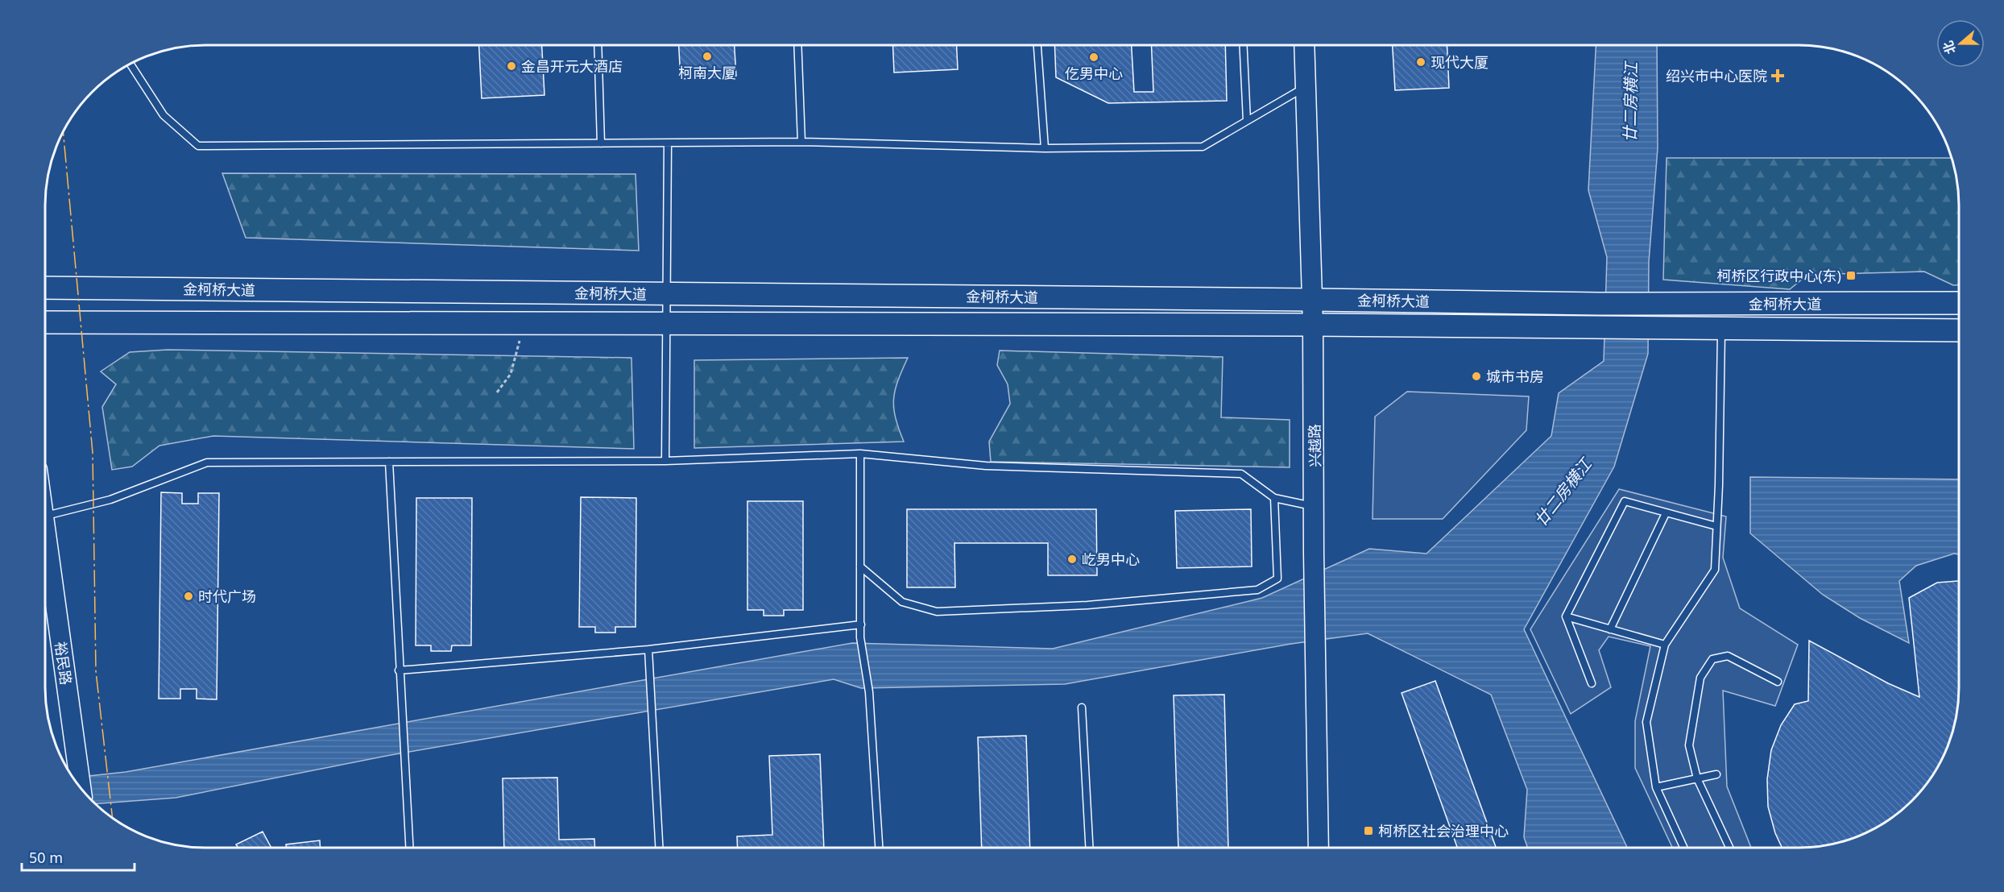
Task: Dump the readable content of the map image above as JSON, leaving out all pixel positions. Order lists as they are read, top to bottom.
{
  "streets": {
    "main road": ["金柯桥大道"],
    "street": ["兴越路", "裕民路"]
  },
  "crossings": [
    ["金柯桥大道", "兴越路"]
  ],
  "water": ["廿二房横江"],
  "places": {
    "other": [
      "柯南大厦",
      "仡男中心",
      "现代大厦",
      "金昌开元大酒店",
      "城市书房",
      "屹男中心",
      "时代广场"
    ],
    "health": ["绍兴市中心医院"],
    "transit": ["柯桥区行政中心(东)", "柯桥区社会治理中心"]
  },
  "scale_bar": "50 m",
  "north": "left"
}
